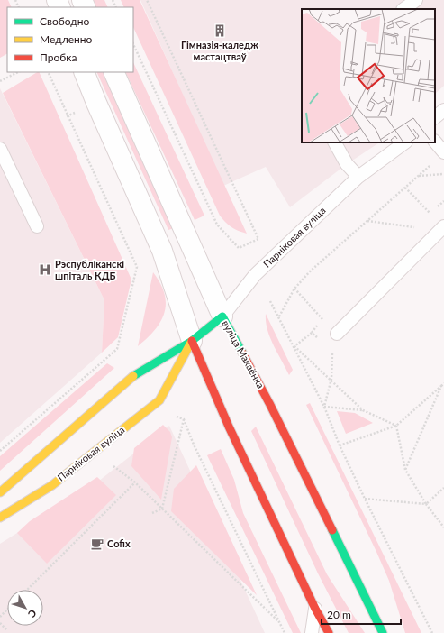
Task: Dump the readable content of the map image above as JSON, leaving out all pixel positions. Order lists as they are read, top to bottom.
{
  "streets": {
    "street": ["Парніковая вуліца", "вуліца Макаёнка"]
  },
  "crossings": [
    ["Парніковая вуліца", "вуліца Макаёнка"]
  ],
  "places": {
    "building": ["Гімназія-каледж мастацтваў"],
    "hospital": ["Рэспубліканскі шпіталь КДБ"],
    "cafe": ["Cofix"]
  },
  "legend": ["Свободно", "Медленно", "Пробка"],
  "scale_bar": "20 m",
  "north": "bottom right"
}
